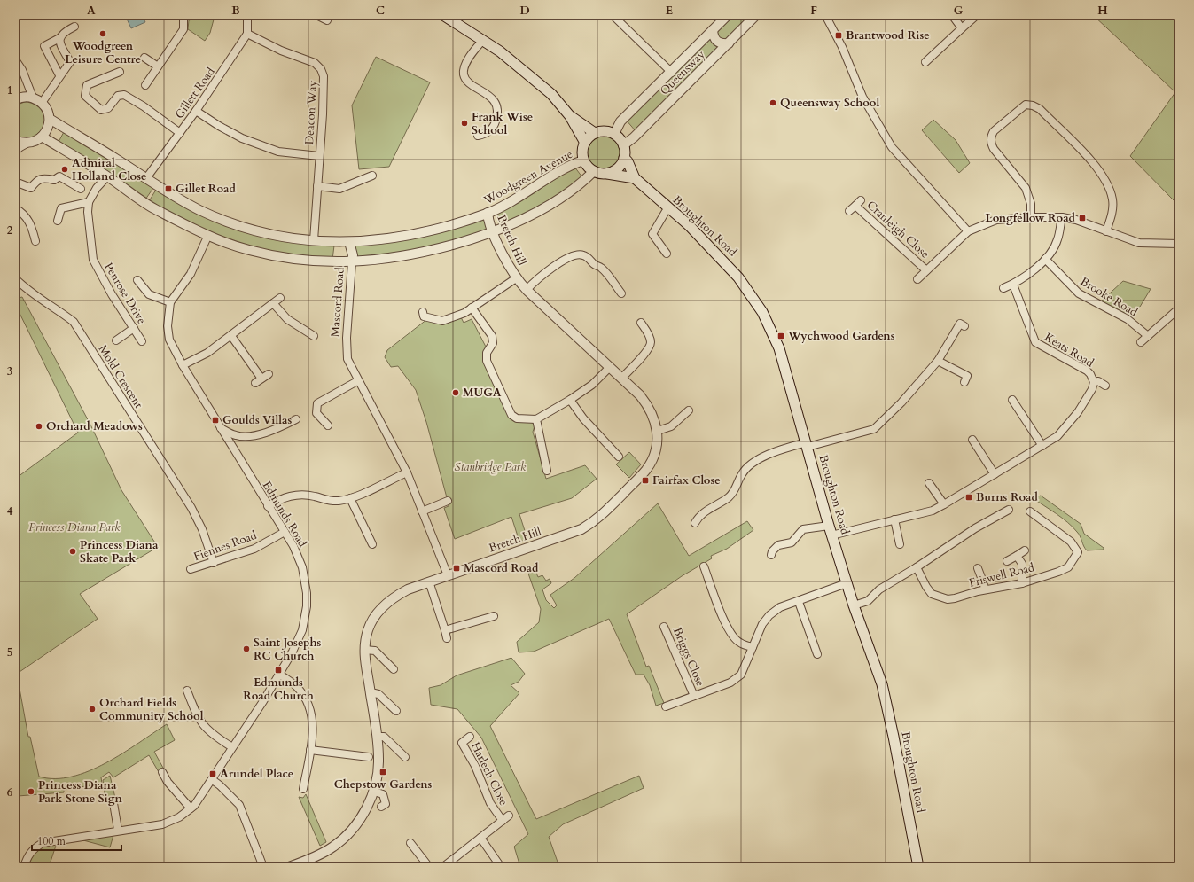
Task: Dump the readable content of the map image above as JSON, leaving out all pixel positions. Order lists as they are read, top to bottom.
{
  "streets": {
    "main road": ["Broughton Road"],
    "street": [
      "Queensway",
      "Gillett Road",
      "Deacon Way",
      "Woodgreen Avenue",
      "Cranleigh Close",
      "Bretch Hill",
      "Penrose Drive",
      "Brooke Road",
      "Mascord Road",
      "Keats Road",
      "Mold Crescent",
      "Edmunds Road",
      "Fiennes Road",
      "Friswell Road",
      "Briggs Close",
      "Harlech Close"
    ]
  },
  "crossings": [
    ["Queensway", "Woodgreen Avenue"],
    ["Gillett Road", "Deacon Way"],
    ["Gillett Road", "Woodgreen Avenue"],
    ["Deacon Way", "Woodgreen Avenue"],
    ["Woodgreen Avenue", "Bretch Hill"],
    ["Woodgreen Avenue", "Mascord Road"],
    ["Bretch Hill", "Mascord Road"],
    ["Mold Crescent", "Fiennes Road"],
    ["Edmunds Road", "Fiennes Road"]
  ],
  "parks": ["Stanbridge Park", "Princess Diana Park"],
  "places": {
    "other": [
      "Woodgreen Leisure Centre",
      "Queensway School",
      "Frank Wise School",
      "Admiral Holland Close",
      "MUGA",
      "Orchard Meadows",
      "Princess Diana Skate Park",
      "Saint Josephs RC Church",
      "Orchard Fields Community School",
      "Princess Diana Park Stone Sign"
    ],
    "transit": [
      "Brantwood Rise",
      "Gillet Road",
      "Longfellow Road",
      "Wychwood Gardens",
      "Goulds Villas",
      "Fairfax Close",
      "Burns Road",
      "Mascord Road",
      "Edmunds Road Church",
      "Chepstow Gardens",
      "Arundel Place"
    ]
  },
  "scale_bar": "100 m",
  "grid": {
    "columns": [
      "A",
      "B",
      "C",
      "D",
      "E",
      "F",
      "G",
      "H"
    ],
    "rows": [
      "1",
      "2",
      "3",
      "4",
      "5",
      "6"
    ]
  }
}
